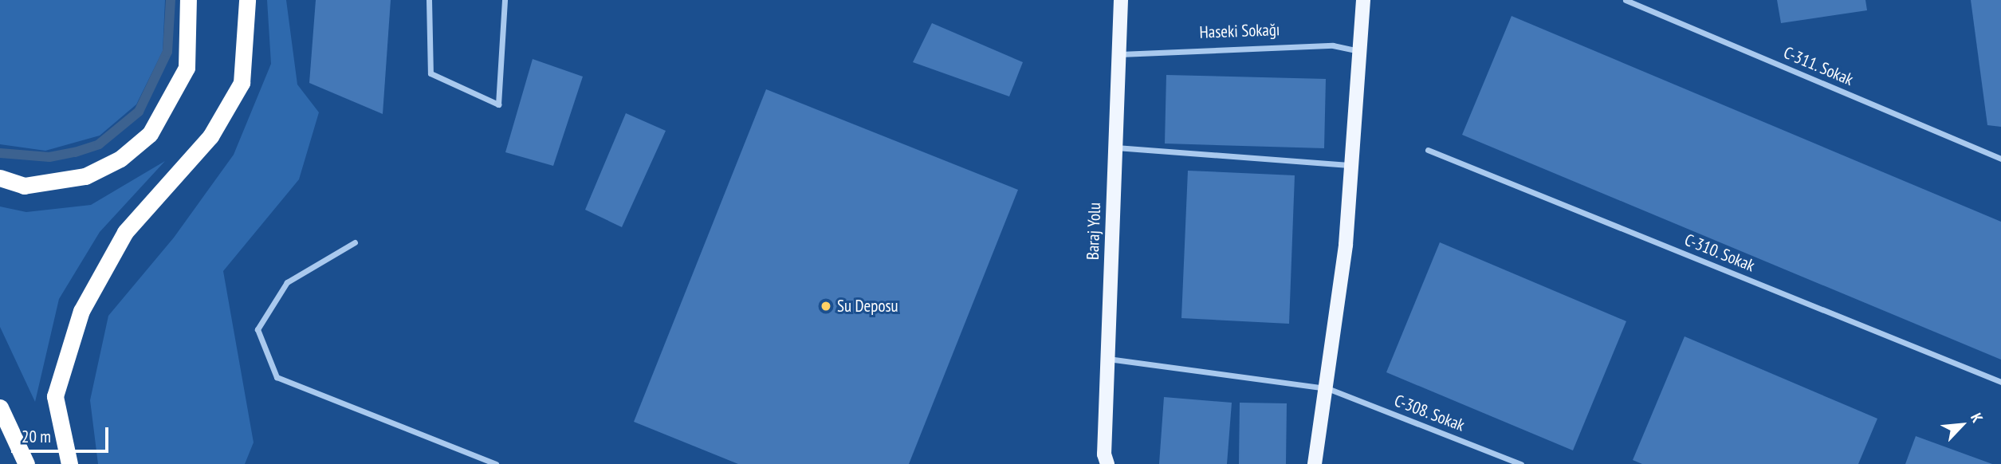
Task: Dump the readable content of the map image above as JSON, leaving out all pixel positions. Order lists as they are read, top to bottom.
{
  "streets": {
    "main road": ["Baraj Yolu"],
    "street": [
      "Haseki Sokağı",
      "C-311. Sokak",
      "C-310. Sokak",
      "C-308. Sokak"
    ]
  },
  "crossings": [
    ["Haseki Sokağı", "Baraj Yolu"]
  ],
  "places": ["Su Deposu"],
  "scale_bar": "20 m",
  "north": "top right"
}
